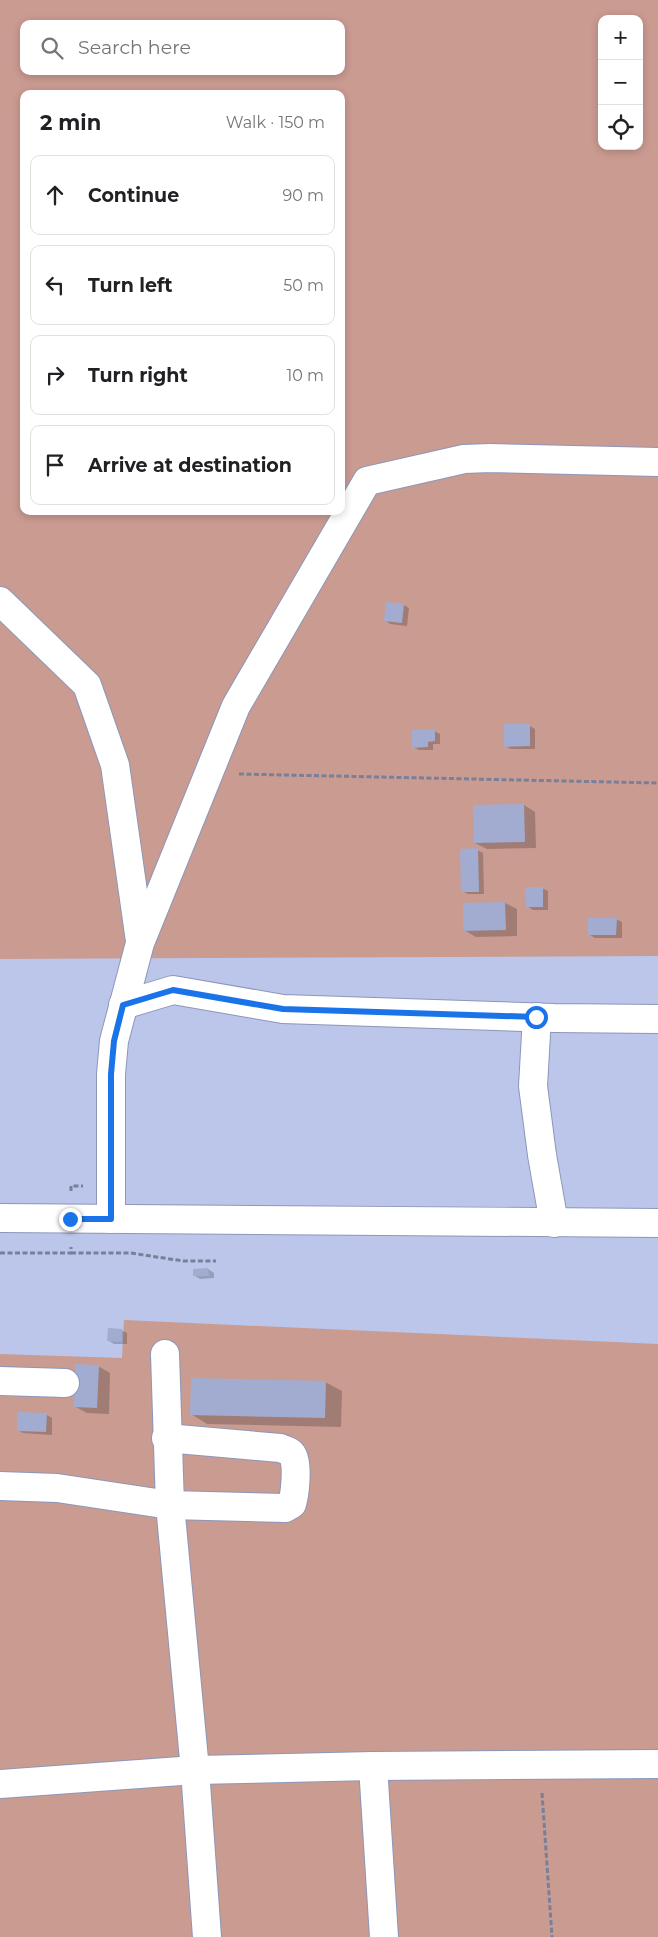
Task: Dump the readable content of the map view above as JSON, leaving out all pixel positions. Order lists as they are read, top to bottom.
{
  "page": {
    "map_buttons": ["+", "−"],
    "search": "Search here",
    "heading": ["2 min", "Walk · 150 m"],
    "list": [
      ["Continue", "90 m"],
      ["Turn left", "50 m"],
      ["Turn right", "10 m"],
      "Arrive at destination"
    ]
  }
}
